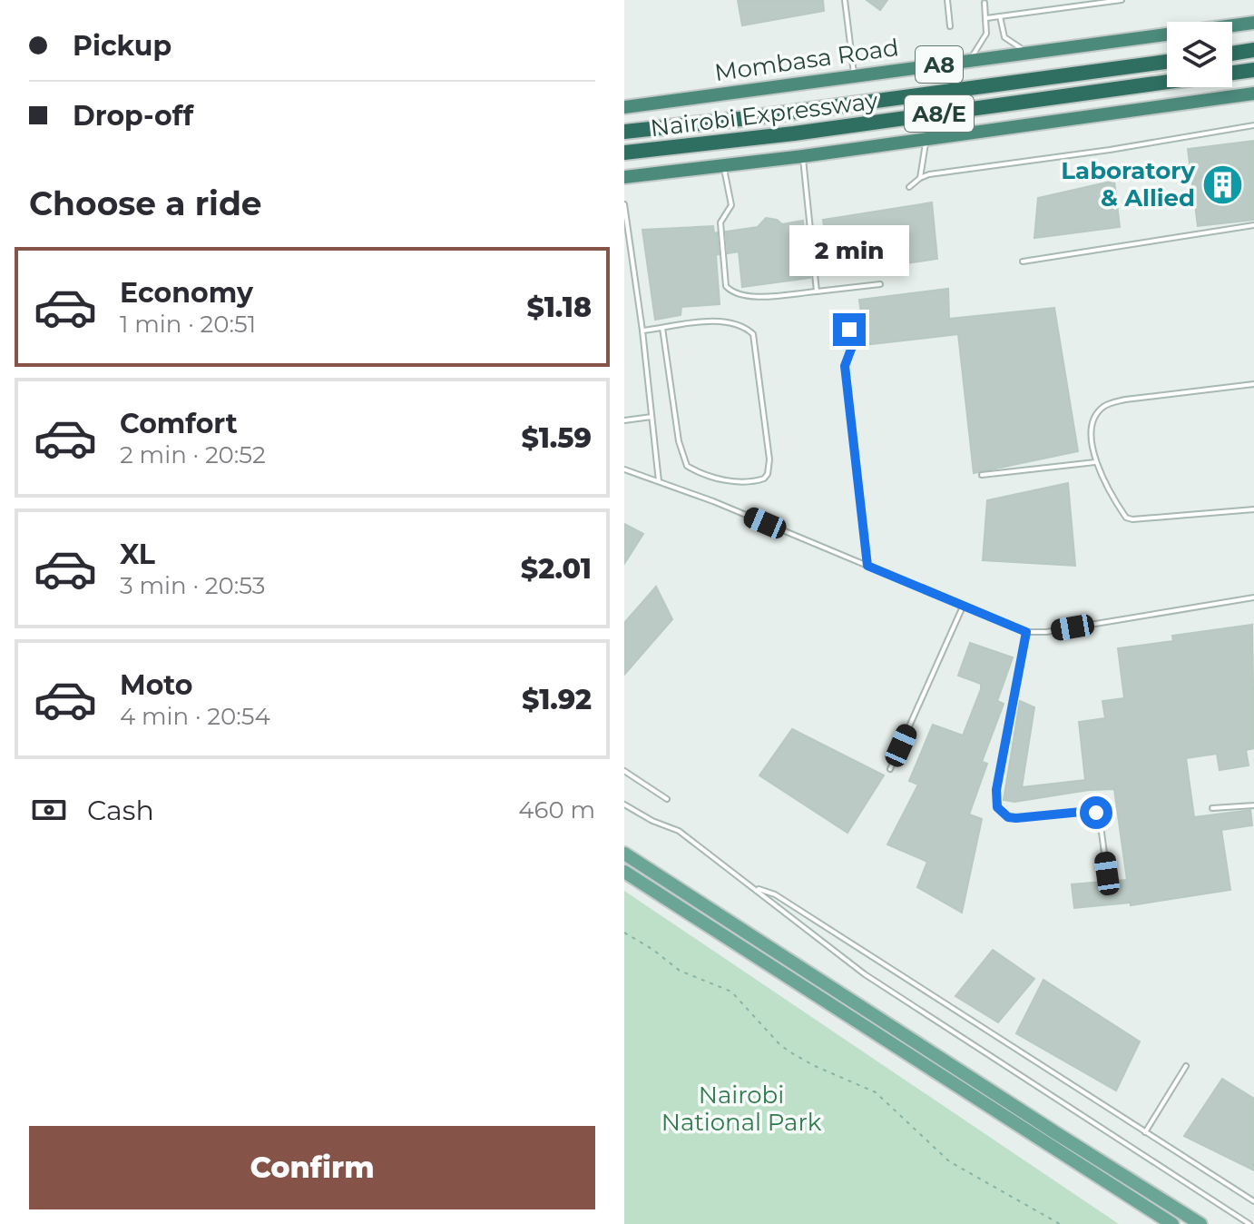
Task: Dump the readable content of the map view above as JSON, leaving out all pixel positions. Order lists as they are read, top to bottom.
{
  "streets": {
    "highway": [
      "Mombasa Road",
      "A8",
      "A8/E",
      "Nairobi Expressway"
    ]
  },
  "parks": ["Nairobi National Park"],
  "places": {
    "building": ["Laboratory & Allied"]
  },
  "page": {
    "banner": ["Pickup", "Drop-off"],
    "heading": "Choose a ride",
    "bubble": "2 min",
    "list": [
      {
        "name": "Economy",
        "note": "1 min · 20:51",
        "value": "$1.18"
      },
      {
        "name": "Comfort",
        "note": "2 min · 20:52",
        "value": "$1.59"
      },
      {
        "name": "XL",
        "note": "3 min · 20:53",
        "value": "$2.01"
      },
      {
        "name": "Moto",
        "note": "4 min · 20:54",
        "value": "$1.92"
      }
    ],
    "pay": ["Cash", "460 m"],
    "buttons": "Confirm"
  }
}
